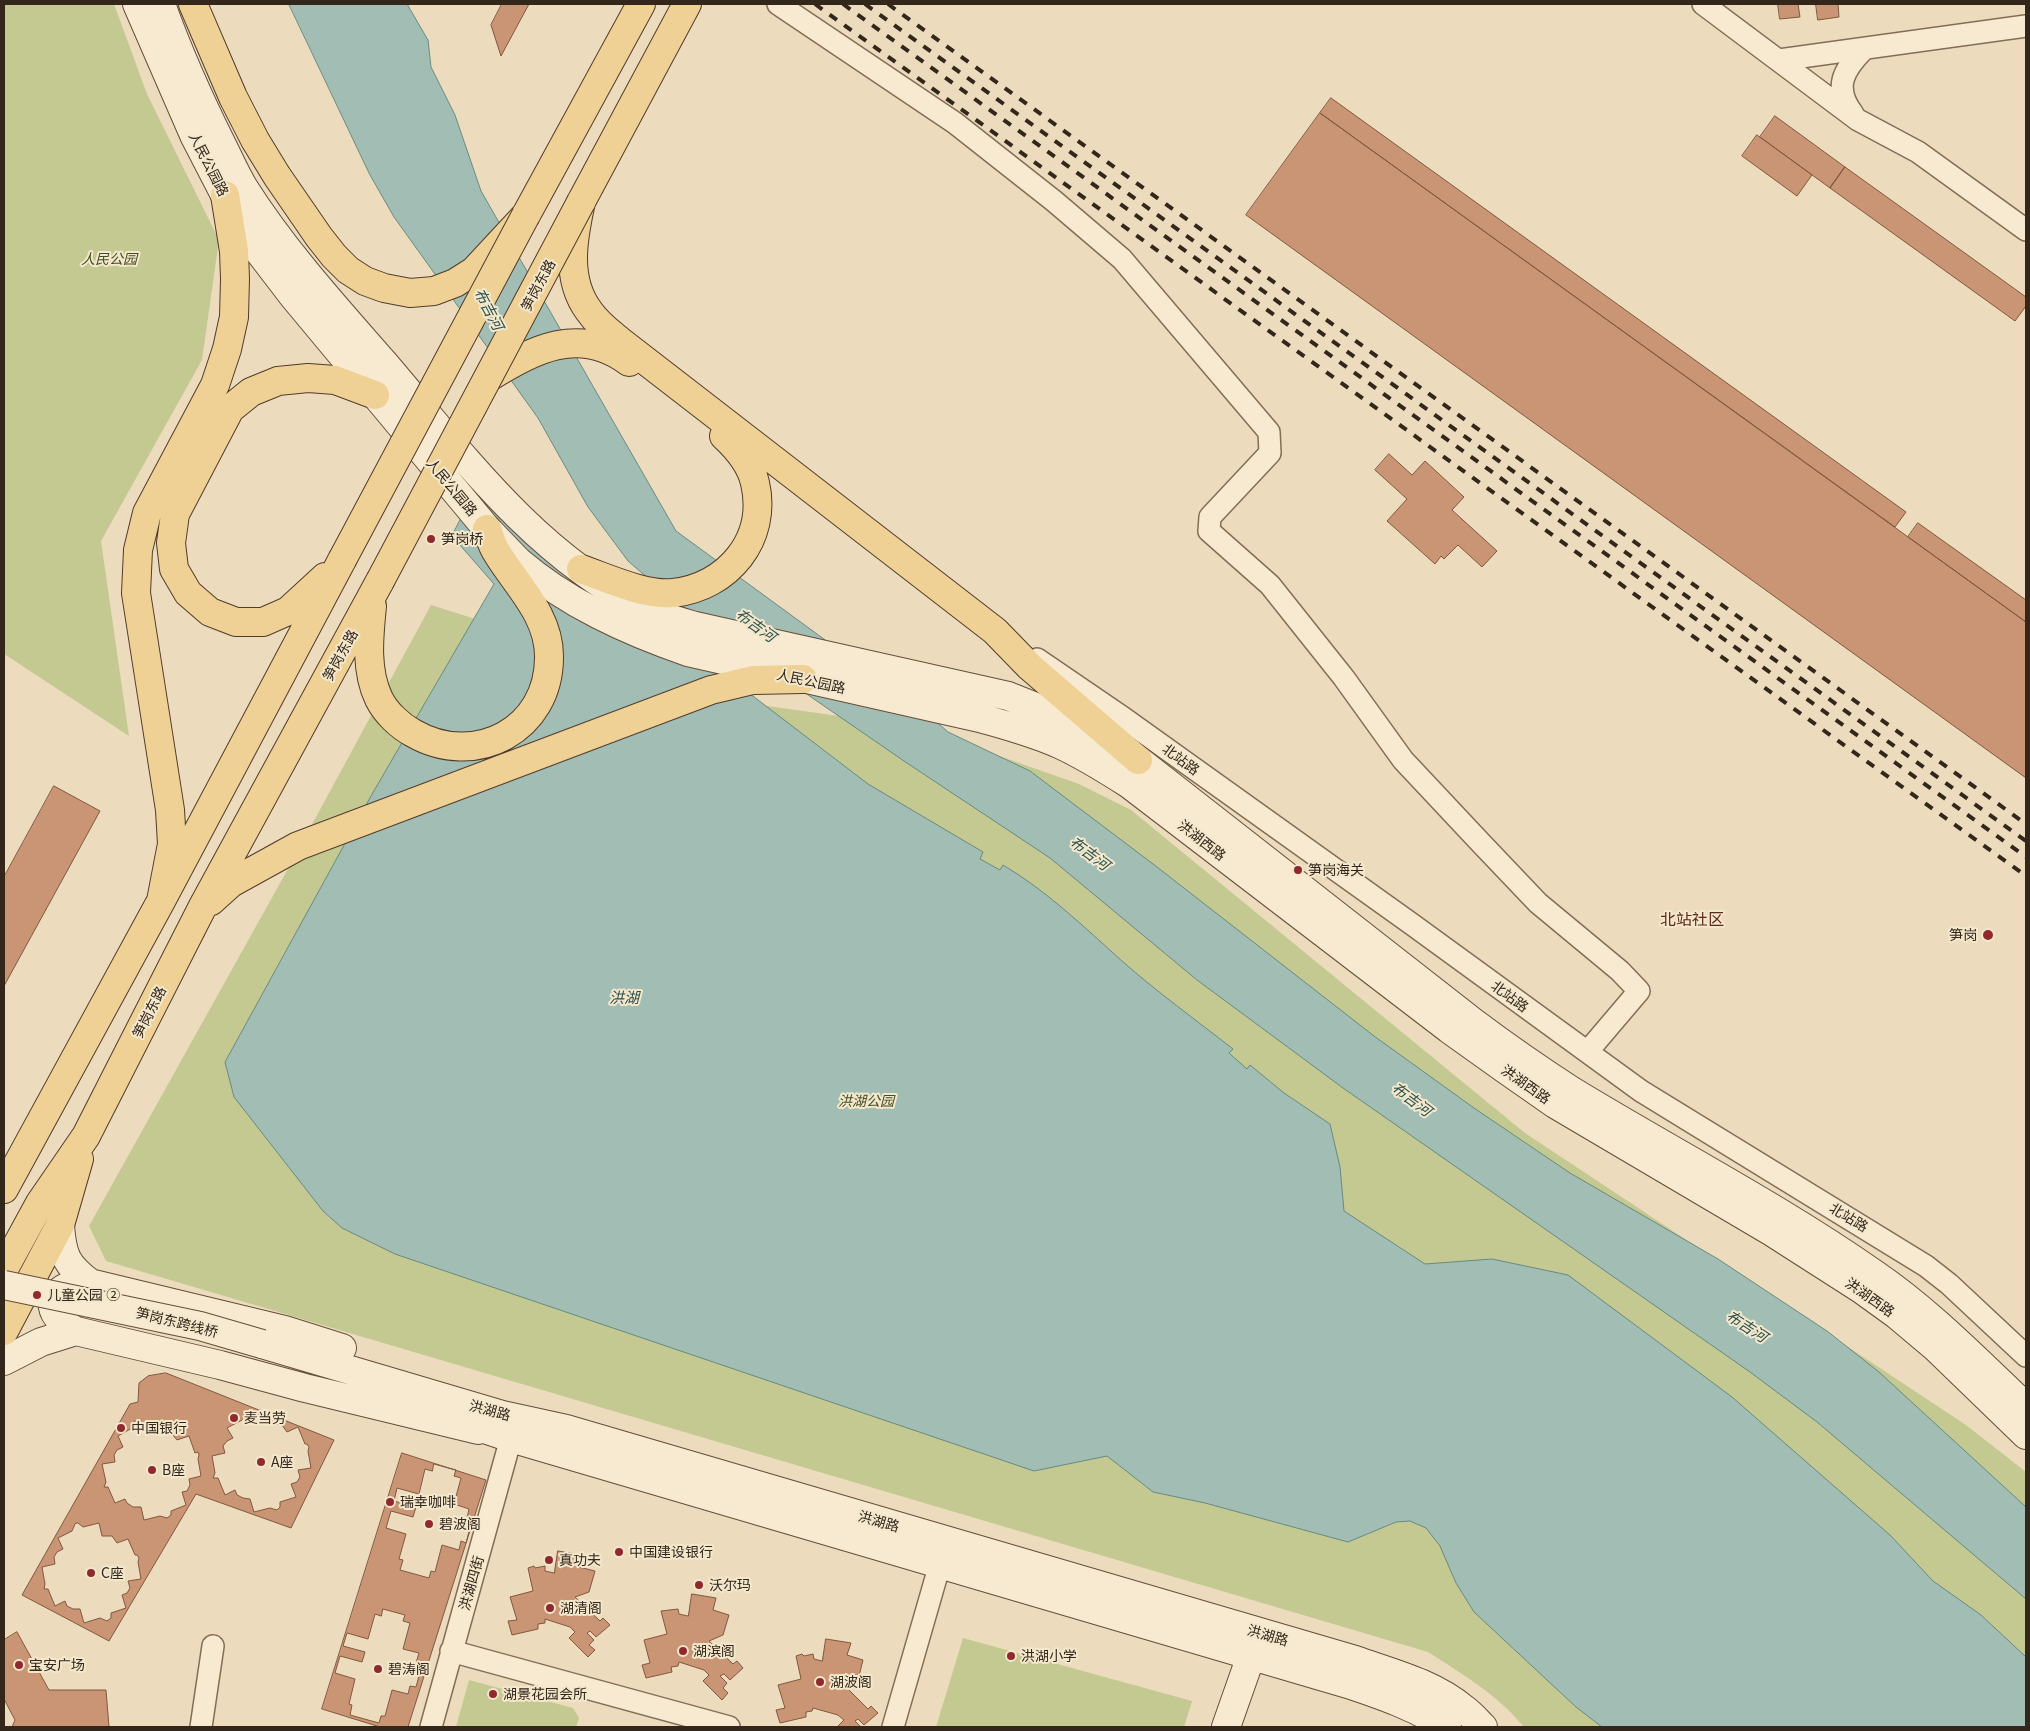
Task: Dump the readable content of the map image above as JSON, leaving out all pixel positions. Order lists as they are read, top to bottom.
{
  "streets": {
    "main road": [
      "人民公园路",
      "笋岗东路",
      "洪湖西路",
      "笋岗东跨线桥",
      "洪湖路"
    ],
    "street": ["北站路", "洪湖四街"]
  },
  "crossings": [
    ["人民公园路", "洪湖西路"],
    ["笋岗东跨线桥", "洪湖路"],
    ["洪湖路", "洪湖四街"]
  ],
  "districts": ["北站社区"],
  "water": ["布吉河", "洪湖"],
  "parks": ["人民公园", "洪湖公园"],
  "places": [
    "笋岗桥",
    "笋岗海关",
    "笋岗",
    "儿童公园 ②",
    "麦当劳",
    "中国银行",
    "A座",
    "B座",
    "瑞幸咖啡",
    "碧波阁",
    "中国建设银行",
    "真功夫",
    "C座",
    "沃尔玛",
    "湖清阁",
    "湖滨阁",
    "洪湖小学",
    "宝安广场",
    "碧涛阁",
    "湖波阁",
    "湖景花园会所"
  ]
}
